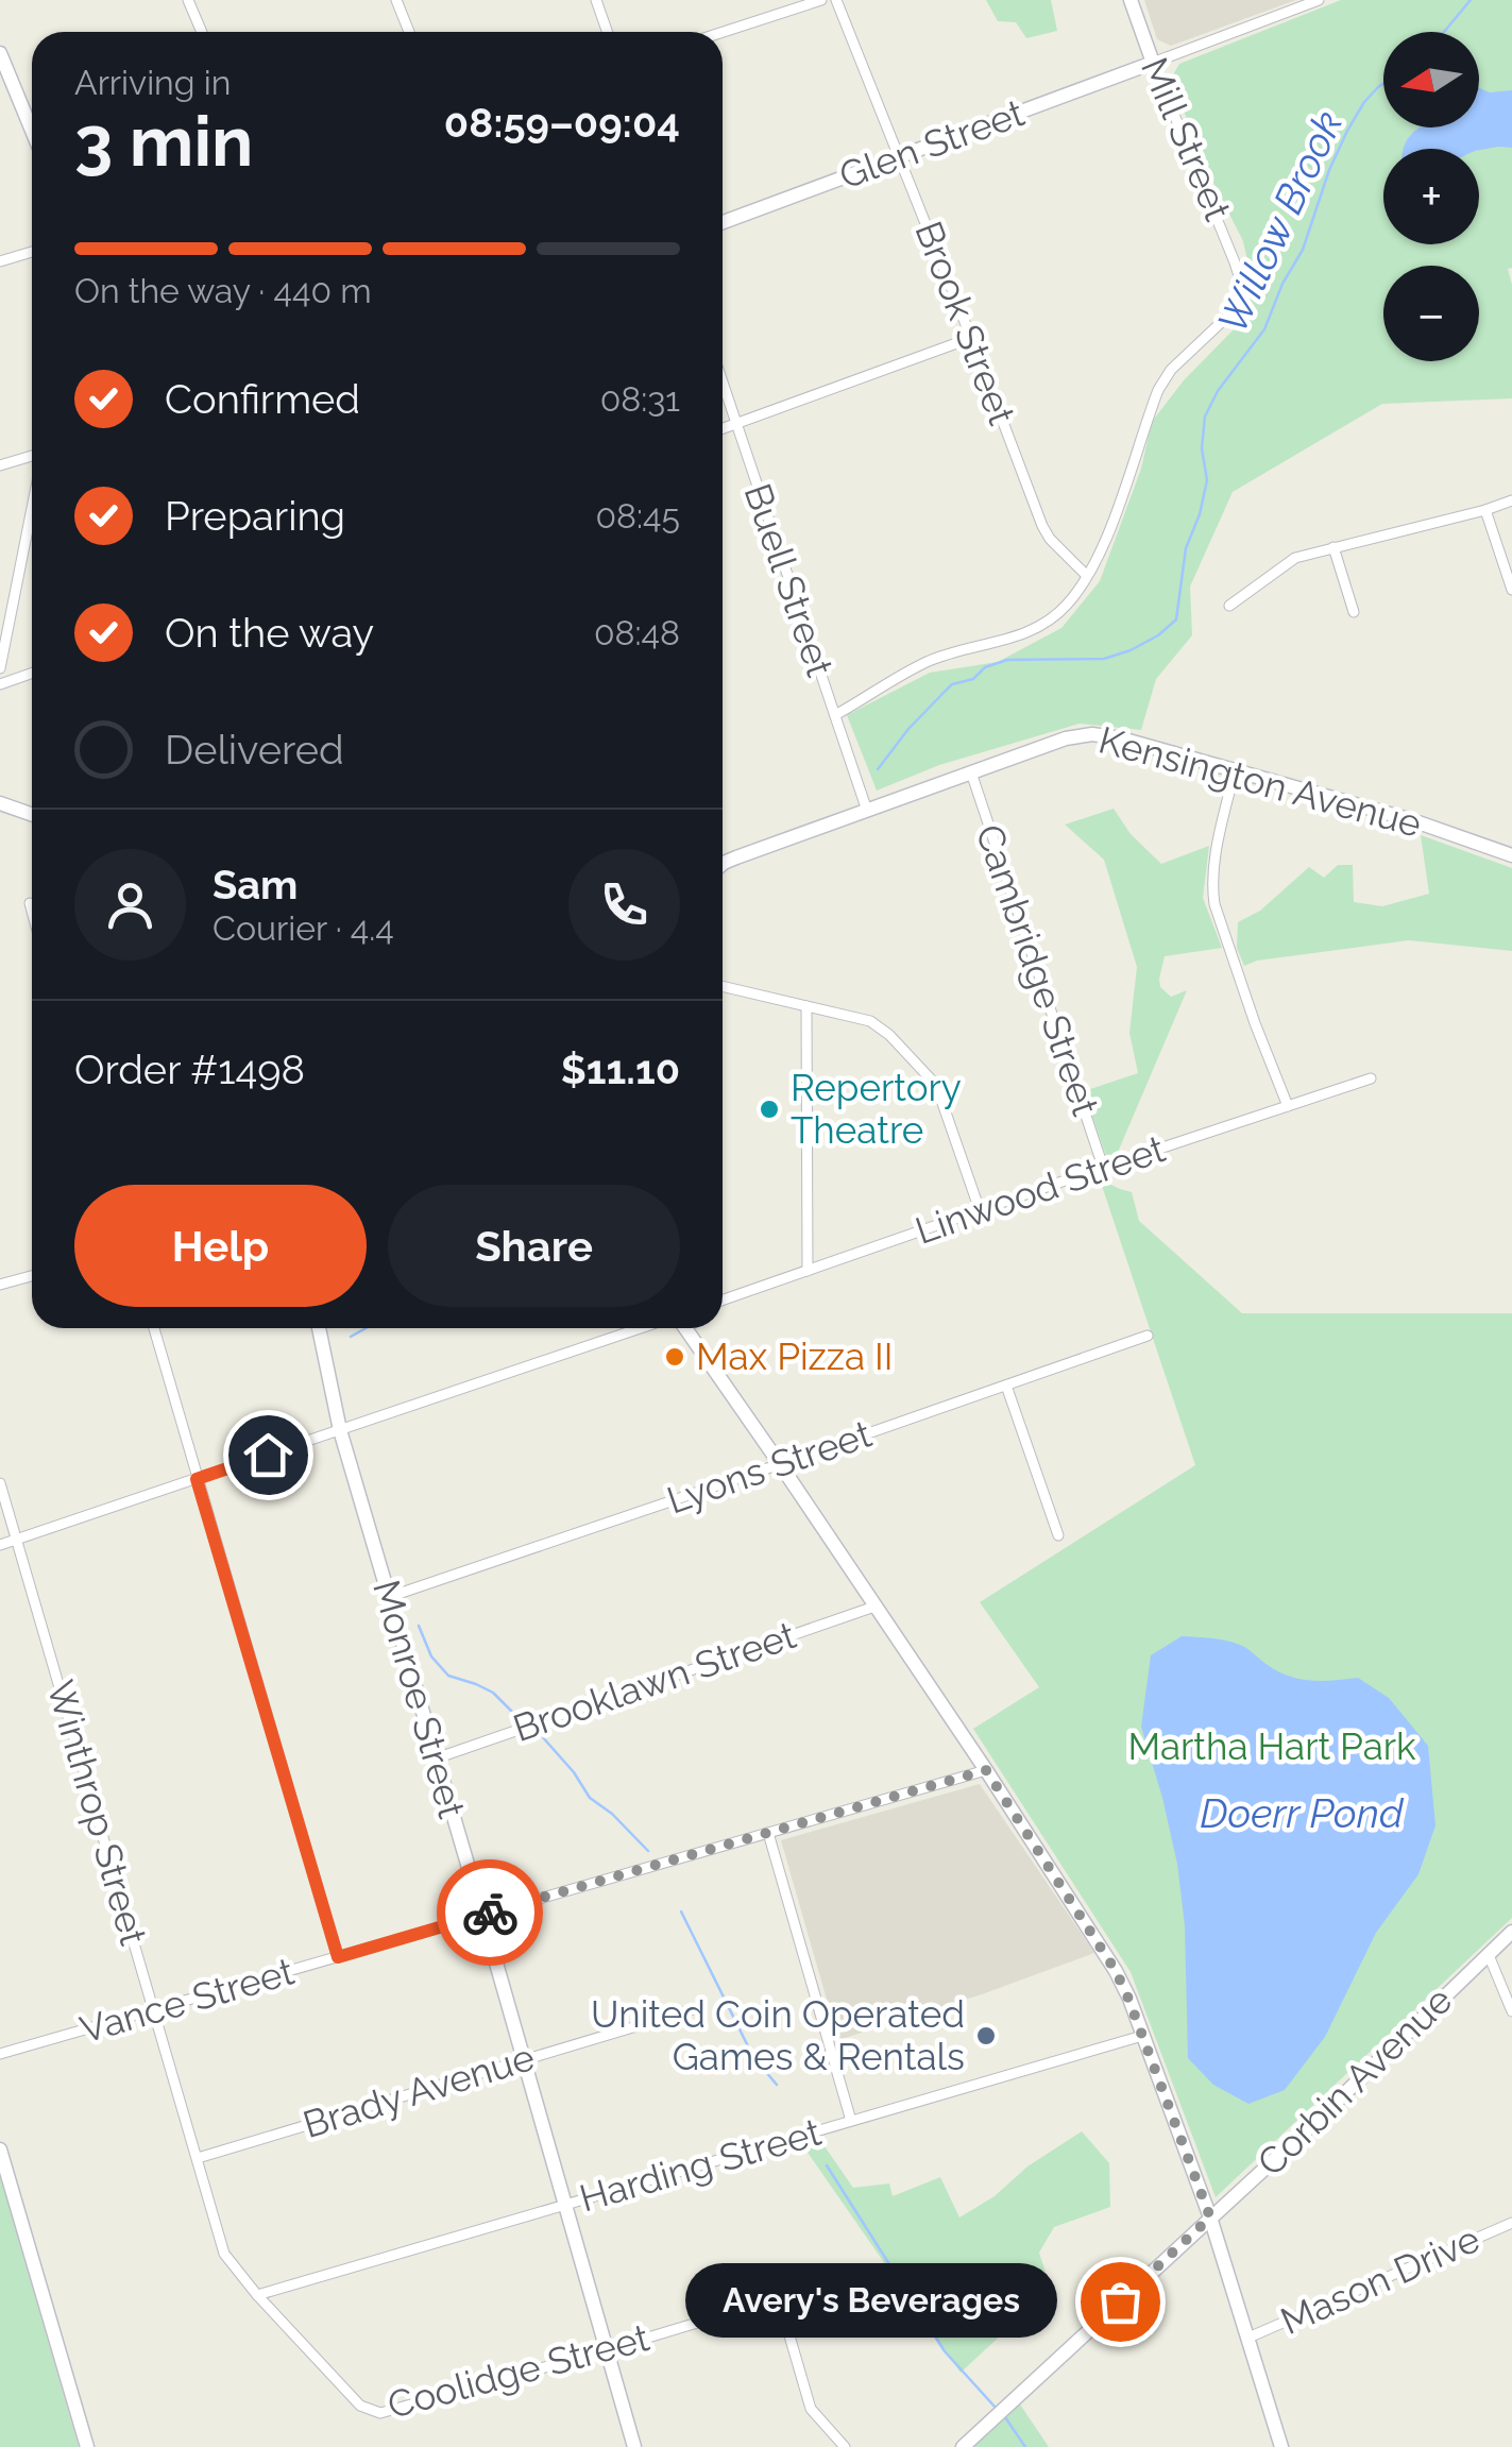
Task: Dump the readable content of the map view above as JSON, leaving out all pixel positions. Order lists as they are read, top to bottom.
{
  "streets": {
    "street": [
      "Mill Street",
      "Glen Street",
      "Brook Street",
      "Buell Street",
      "Kensington Avenue",
      "Cambridge Street",
      "Linwood Street",
      "Lyons Street",
      "Brooklawn Street",
      "Monroe Street",
      "Winthrop Street",
      "Vance Street",
      "Corbin Avenue",
      "Brady Avenue",
      "Harding Street",
      "Mason Drive",
      "Coolidge Street"
    ]
  },
  "crossings": [
    ["Mill Street", "Glen Street"],
    ["Mill Street", "Brook Street"],
    ["Glen Street", "Brook Street"],
    ["Buell Street", "Kensington Avenue"],
    ["Kensington Avenue", "Cambridge Street"],
    ["Cambridge Street", "Linwood Street"],
    ["Lyons Street", "Monroe Street"],
    ["Brooklawn Street", "Monroe Street"],
    ["Monroe Street", "Vance Street"],
    ["Monroe Street", "Brady Avenue"],
    ["Monroe Street", "Harding Street"],
    ["Monroe Street", "Coolidge Street"],
    ["Winthrop Street", "Vance Street"],
    ["Winthrop Street", "Brady Avenue"],
    ["Winthrop Street", "Harding Street"],
    ["Winthrop Street", "Coolidge Street"]
  ],
  "water": ["Willow Brook", "Doerr Pond"],
  "parks": ["Martha Hart Park"],
  "places": [
    "Repertory Theatre",
    "Max Pizza II",
    "United Coin Operated Games & Rentals",
    "Avery's Beverages"
  ],
  "north": "left",
  "page": {
    "map_buttons": ["+", "−"],
    "heading": ["3 min", "Arriving in", "08:59–09:04"],
    "panel": [
      "Sam",
      "Courier · 4.4",
      "Order #1498",
      "$11.10"
    ],
    "bar": "On the way · 440 m",
    "list": [
      ["Confirmed", "08:31"],
      ["Preparing", "08:45"],
      ["On the way", "08:48"],
      "Delivered"
    ],
    "buttons": ["Help", "Share"],
    "bubble": "Avery's Beverages"
  }
}
